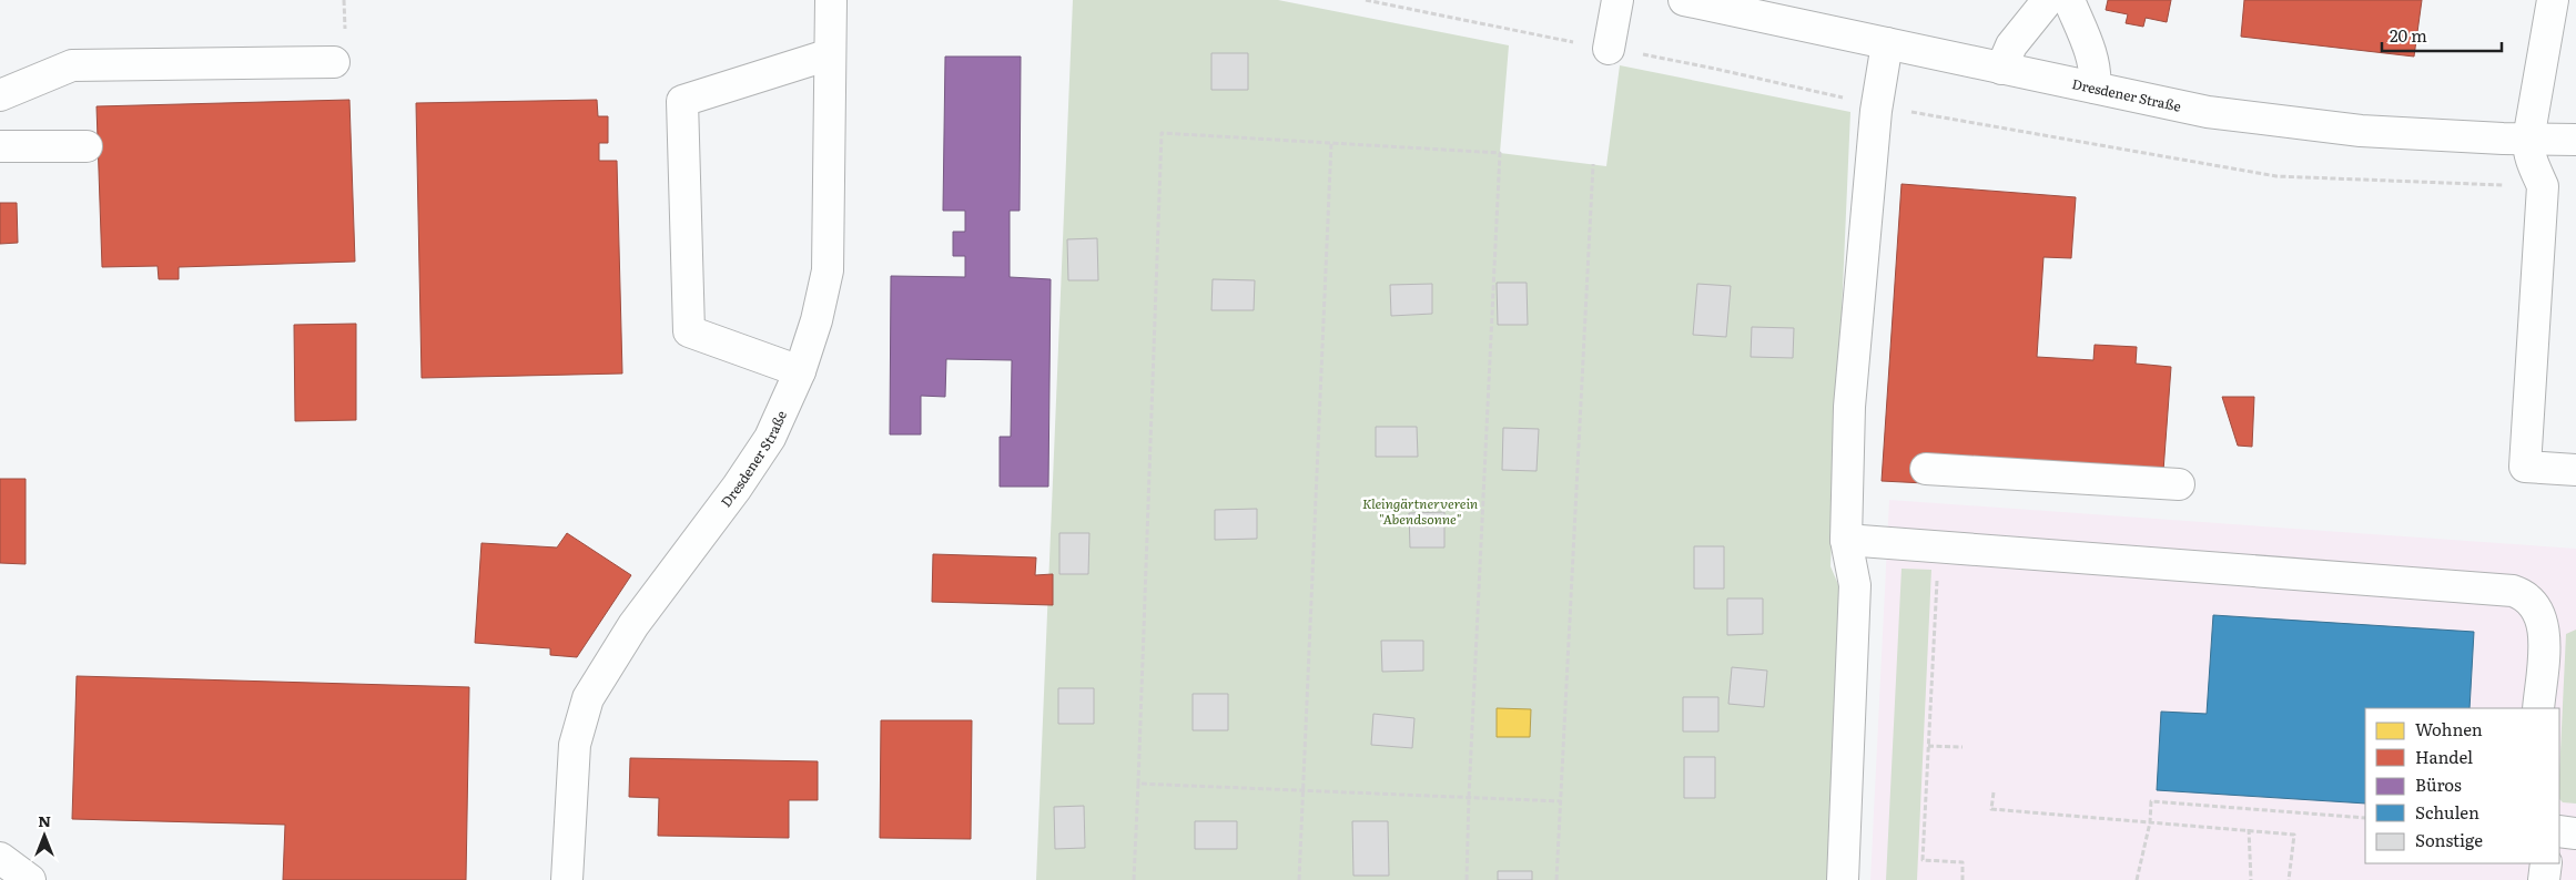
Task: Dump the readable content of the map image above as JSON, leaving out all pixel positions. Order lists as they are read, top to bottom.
{
  "streets": {
    "street": ["Dresdener Straße"]
  },
  "parks": ["Kleingärtnerverein \"Abendsonne\""],
  "legend": [
    "Wohnen",
    "Handel",
    "Büros",
    "Schulen",
    "Sonstige"
  ],
  "scale_bar": "20 m",
  "north": "top"
}
